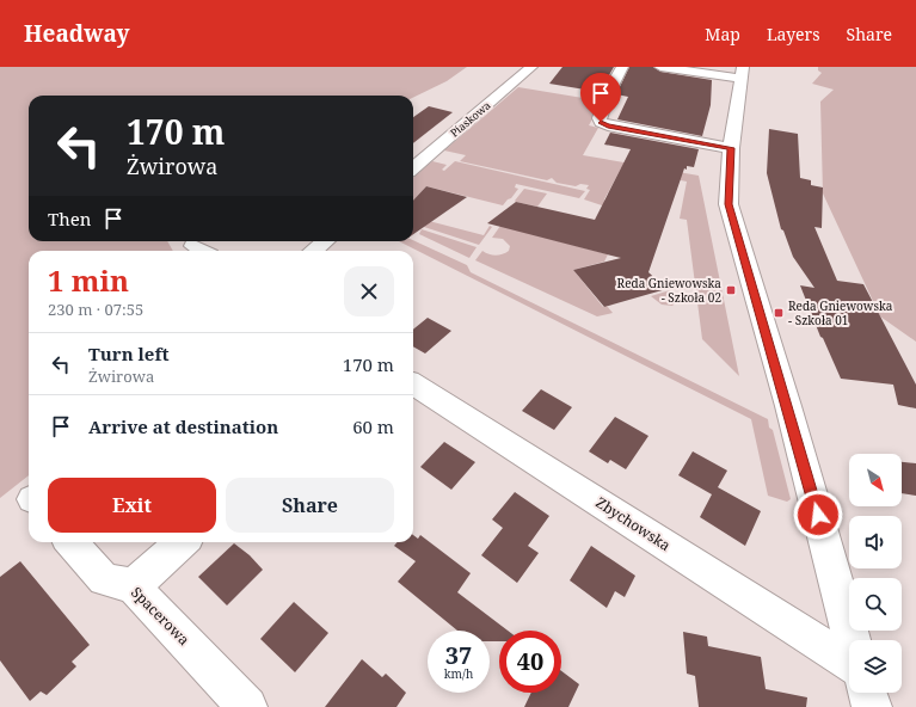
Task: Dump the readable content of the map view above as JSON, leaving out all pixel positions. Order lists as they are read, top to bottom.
{
  "streets": {
    "street": ["Piaskowa", "Zbychowska", "Spacerowa"]
  },
  "places": {
    "transit": ["Reda Gniewowska - Szkoła 02", "Reda Gniewowska - Szkoła 01"]
  },
  "north": "bottom right",
  "page": {
    "header": "Headway",
    "nav": ["Map", "Layers", "Share"],
    "turn": ["170 m", "Żwirowa"],
    "then": "Then",
    "heading": ["1 min", "230 m · 07:55"],
    "list": [
      {
        "name": "Turn left",
        "note": "Żwirowa",
        "value": "170 m"
      },
      {
        "name": "Arrive at destination",
        "value": "60 m"
      }
    ],
    "buttons": ["Exit", "Share"],
    "speed": "37 km/h",
    "limit": "40"
  }
}
